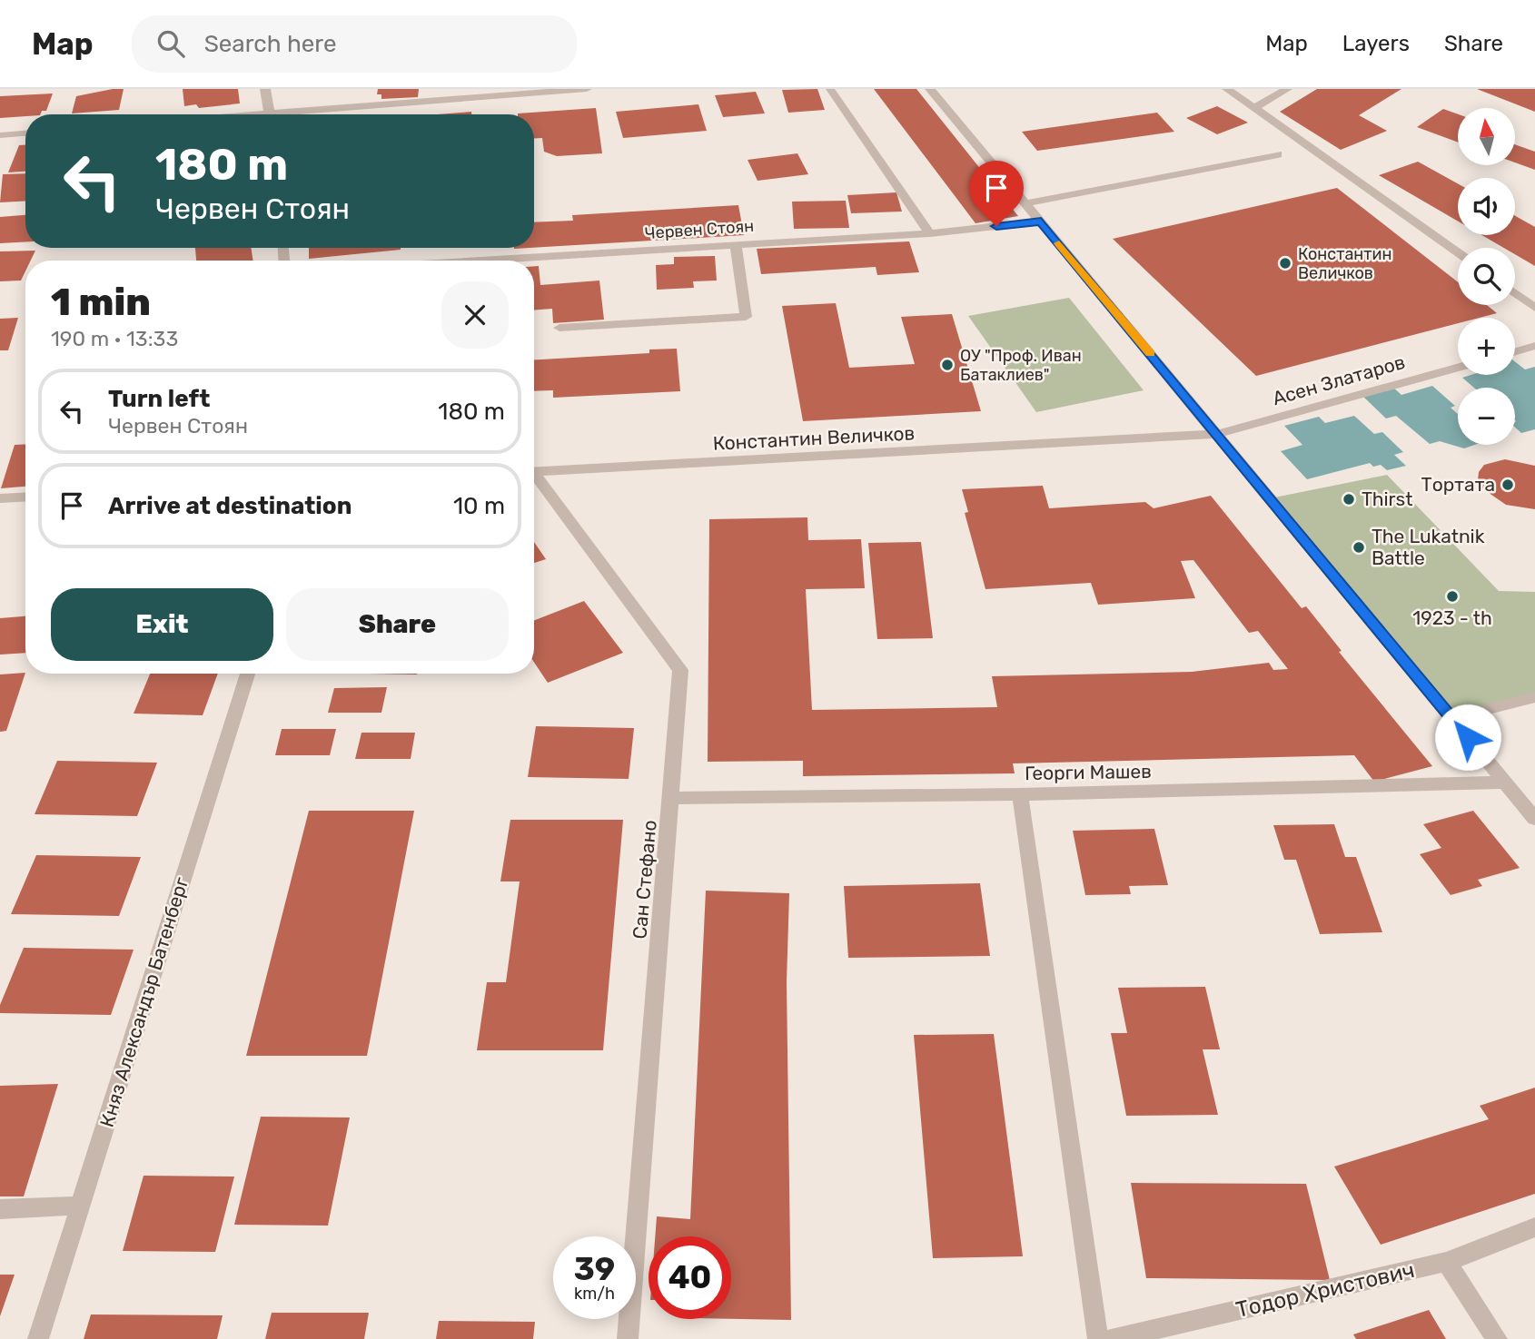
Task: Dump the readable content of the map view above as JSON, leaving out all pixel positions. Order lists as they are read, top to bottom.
{
  "streets": {
    "street": [
      "Червен Стоян",
      "Асен Златаров",
      "Константин Величков",
      "Георги Машев",
      "Сан Стефано",
      "Княз Александър Батенберг",
      "Тодор Христович"
    ]
  },
  "crossings": [
    ["Асен Златаров", "Константин Величков"],
    ["Георги Машев", "Сан Стефано"]
  ],
  "places": [
    "Константин Величков",
    "ОУ \"Проф. Иван Батаклиев\"",
    "Тортата",
    "Thirst",
    "The Lukatnik Battle",
    "1923 - th"
  ],
  "north": "top",
  "page": {
    "header": "Map",
    "search": "Search here",
    "nav": ["Map", "Layers", "Share"],
    "map_buttons": ["+", "−"],
    "turn": ["180 m", "Червен Стоян"],
    "heading": ["1 min", "190 m · 13:33"],
    "list": [
      {
        "name": "Turn left",
        "note": "Червен Стоян",
        "value": "180 m"
      },
      {
        "name": "Arrive at destination",
        "value": "10 m"
      }
    ],
    "buttons": ["Exit", "Share"],
    "speed": "39 km/h",
    "limit": "40"
  }
}
